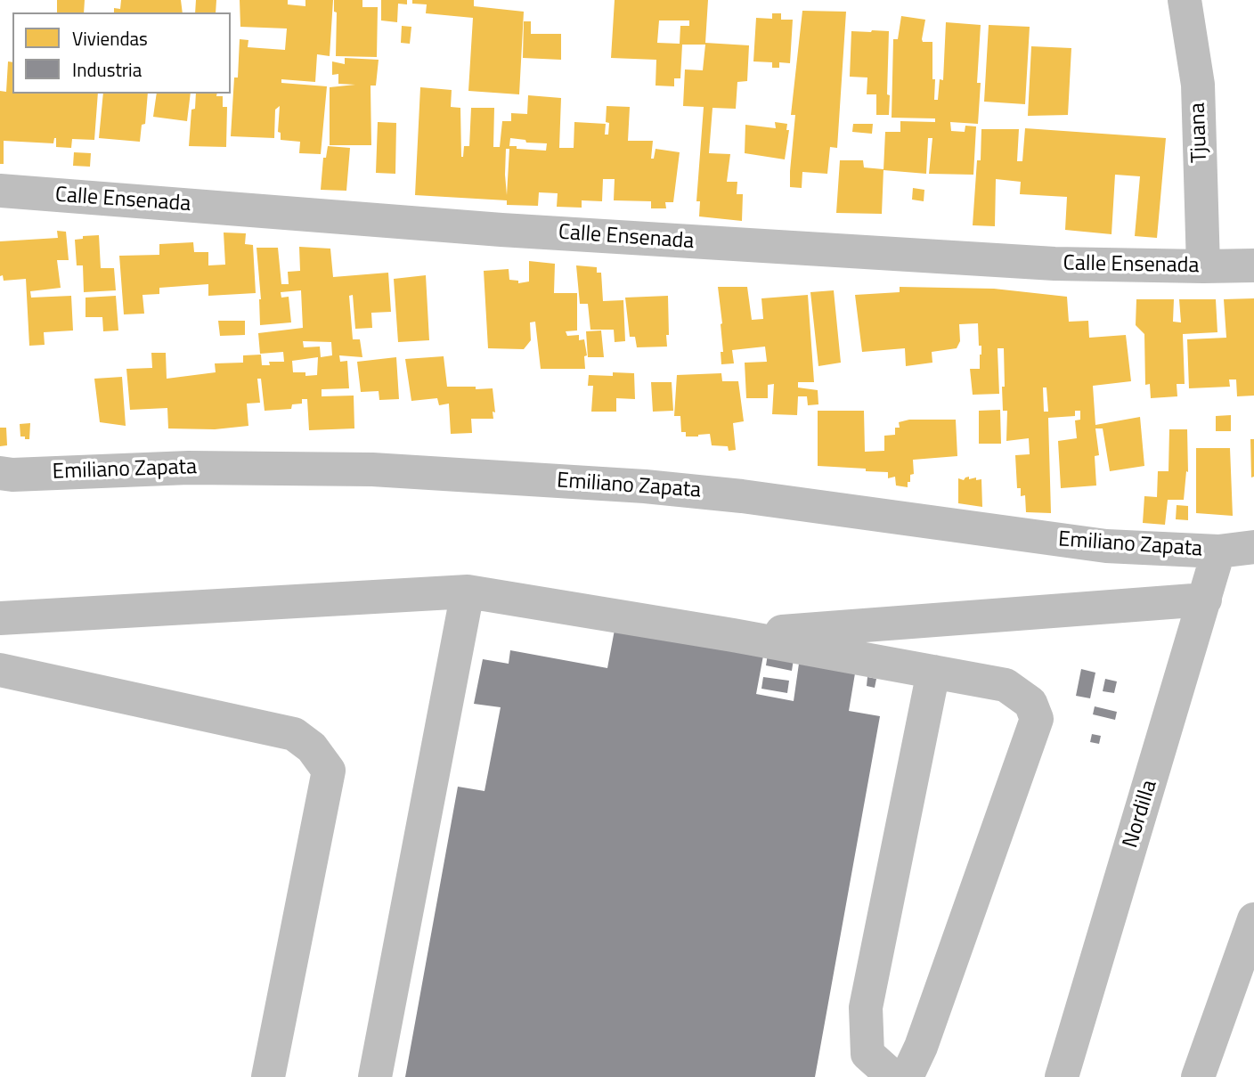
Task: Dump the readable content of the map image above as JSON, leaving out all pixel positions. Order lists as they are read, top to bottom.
{
  "streets": {
    "street": [
      "Tjuana",
      "Calle Ensenada",
      "Emiliano Zapata",
      "Nordilla"
    ]
  },
  "crossings": [
    ["Tjuana", "Calle Ensenada"],
    ["Emiliano Zapata", "Nordilla"]
  ],
  "legend": ["Viviendas", "Industria"]
}
